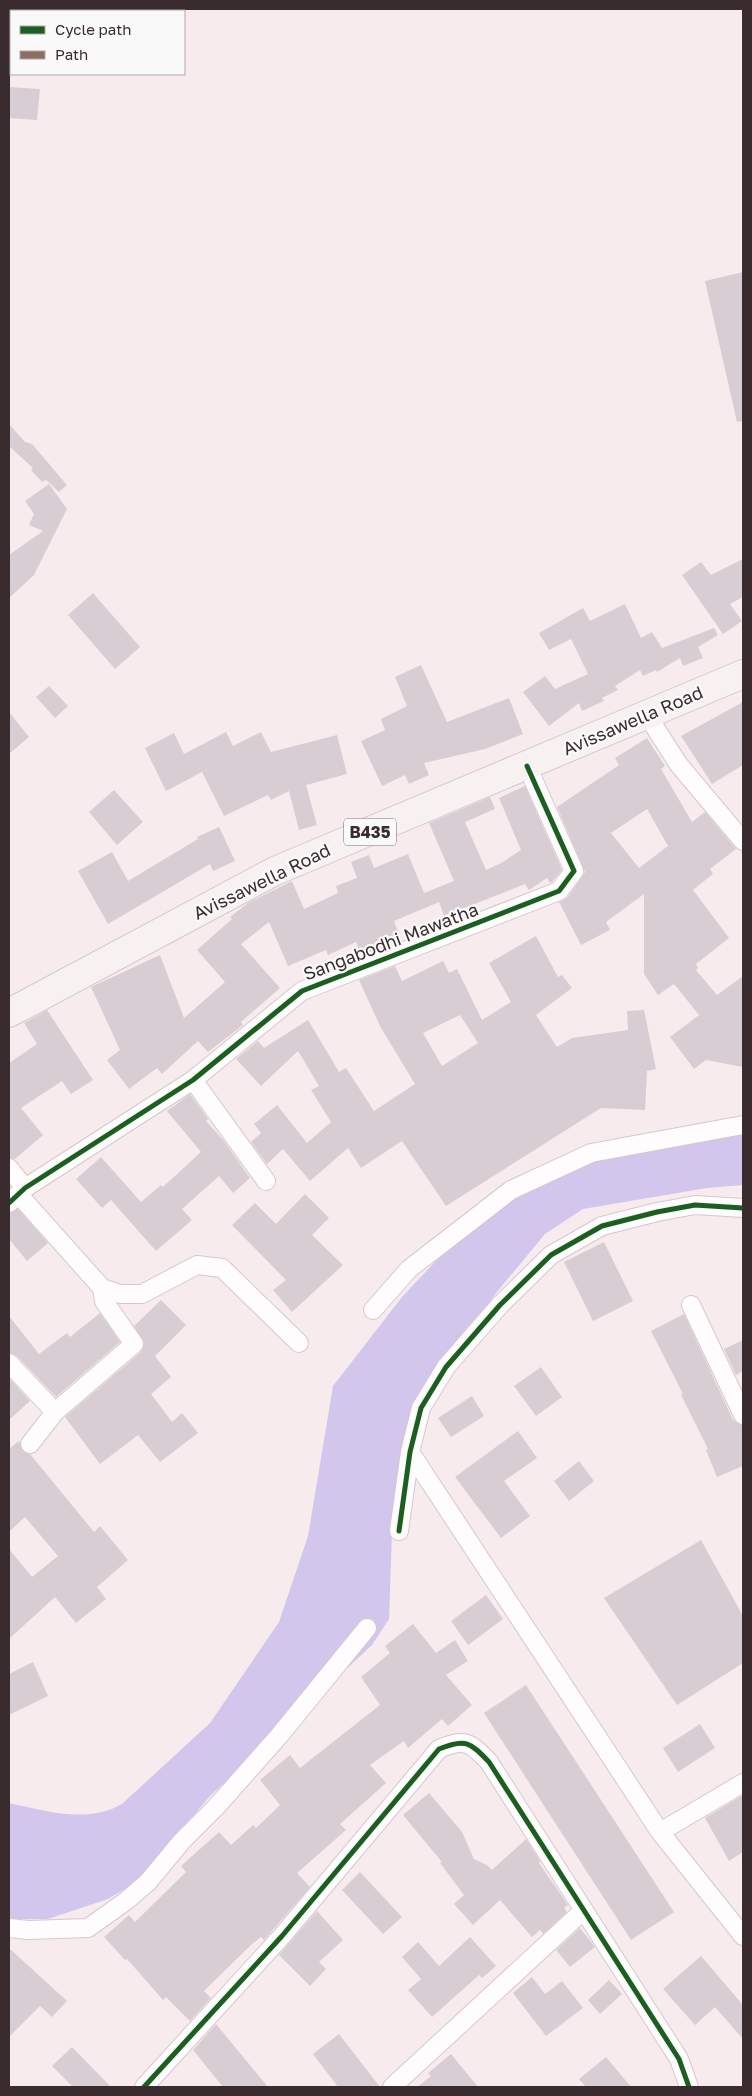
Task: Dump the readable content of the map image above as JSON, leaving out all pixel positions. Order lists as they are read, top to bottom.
{
  "streets": {
    "main road": ["Avissawella Road", "B435"],
    "street": ["Sangabodhi Mawatha"]
  },
  "crossings": [
    ["Avissawella Road", "Sangabodhi Mawatha"]
  ],
  "legend": ["Cycle path", "Path"]
}
